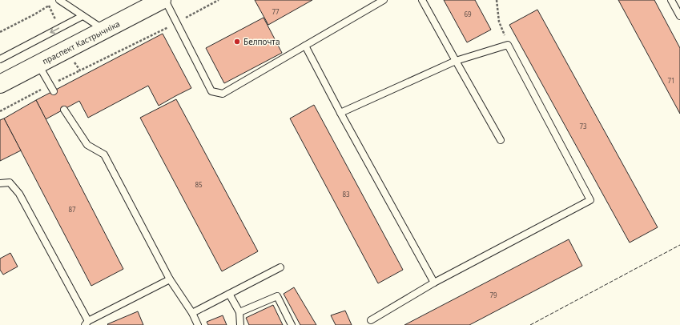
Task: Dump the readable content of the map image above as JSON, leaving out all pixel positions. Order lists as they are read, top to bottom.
{
  "streets": {
    "main road": ["праспект Кастрычніка"]
  },
  "places": ["Белпочта"],
  "house_numbers": [
    "77",
    "69",
    "71",
    "73",
    "85",
    "83",
    "87",
    "79"
  ]
}
